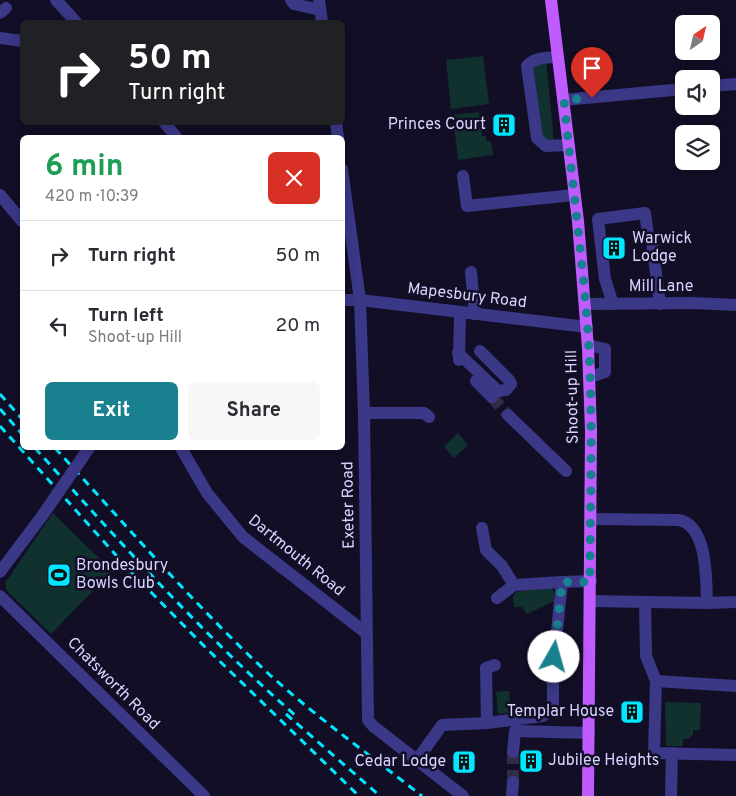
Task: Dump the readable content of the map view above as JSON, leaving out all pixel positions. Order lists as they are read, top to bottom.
{
  "streets": {
    "main road": ["Shoot-up Hill"],
    "street": [
      "Mill Lane",
      "Mapesbury Road",
      "Exeter Road",
      "Dartmouth Road",
      "Chatsworth Road"
    ]
  },
  "crossings": [
    ["Mill Lane", "Shoot-up Hill"],
    ["Mapesbury Road", "Shoot-up Hill"],
    ["Mapesbury Road", "Exeter Road"],
    ["Exeter Road", "Dartmouth Road"]
  ],
  "places": {
    "building": [
      "Princes Court",
      "Warwick Lodge",
      "Templar House",
      "Jubilee Heights",
      "Cedar Lodge"
    ],
    "sports": ["Brondesbury Bowls Club"]
  },
  "north": "top right",
  "page": {
    "turn": ["50 m", "Turn right"],
    "heading": ["6 min", "420 m · 10:39"],
    "list": [
      {
        "name": "Turn right",
        "value": "50 m"
      },
      {
        "name": "Turn left",
        "note": "Shoot-up Hill",
        "value": "20 m"
      }
    ],
    "buttons": ["Exit", "Share"]
  }
}
